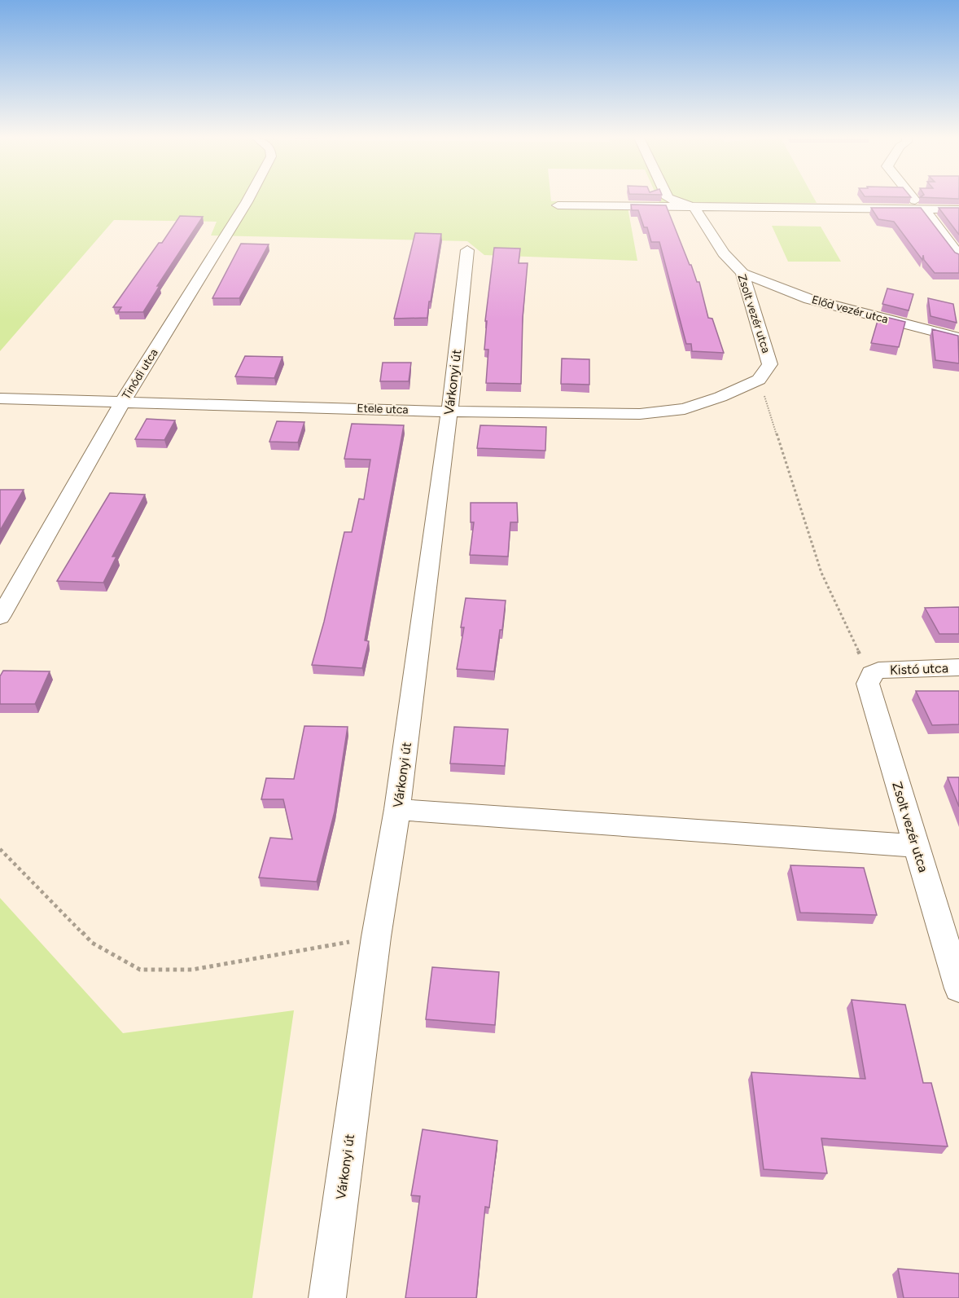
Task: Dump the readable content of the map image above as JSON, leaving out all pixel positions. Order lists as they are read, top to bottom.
{
  "streets": {
    "street": [
      "Előd vezér utca",
      "Zsolt vezér utca",
      "Tinódi utca",
      "Várkonyi út",
      "Etele utca",
      "Kistó utca"
    ]
  },
  "crossings": [
    ["Előd vezér utca", "Zsolt vezér utca"],
    ["Zsolt vezér utca", "Etele utca"],
    ["Zsolt vezér utca", "Kistó utca"],
    ["Tinódi utca", "Etele utca"],
    ["Várkonyi út", "Etele utca"]
  ]
}
